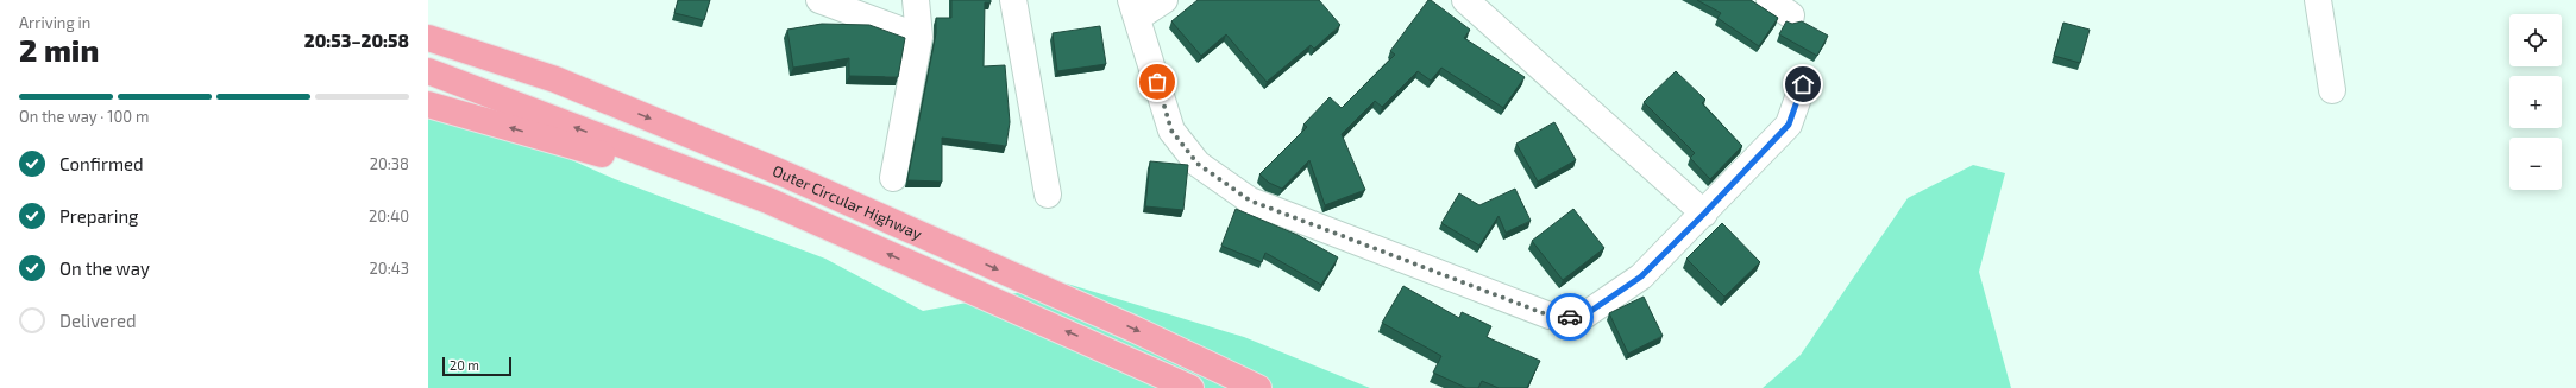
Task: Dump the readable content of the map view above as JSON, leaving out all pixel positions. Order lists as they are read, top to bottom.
{
  "streets": {
    "highway": ["Outer Circular Highway"]
  },
  "scale_bar": "20 m",
  "page": {
    "heading": ["2 min", "Arriving in", "20:53–20:58"],
    "map_buttons": ["+", "−"],
    "bar": "On the way · 100 m",
    "list": [
      ["Confirmed", "20:38"],
      ["Preparing", "20:40"],
      ["On the way", "20:43"],
      "Delivered"
    ],
    "scale": "20 m"
  }
}
